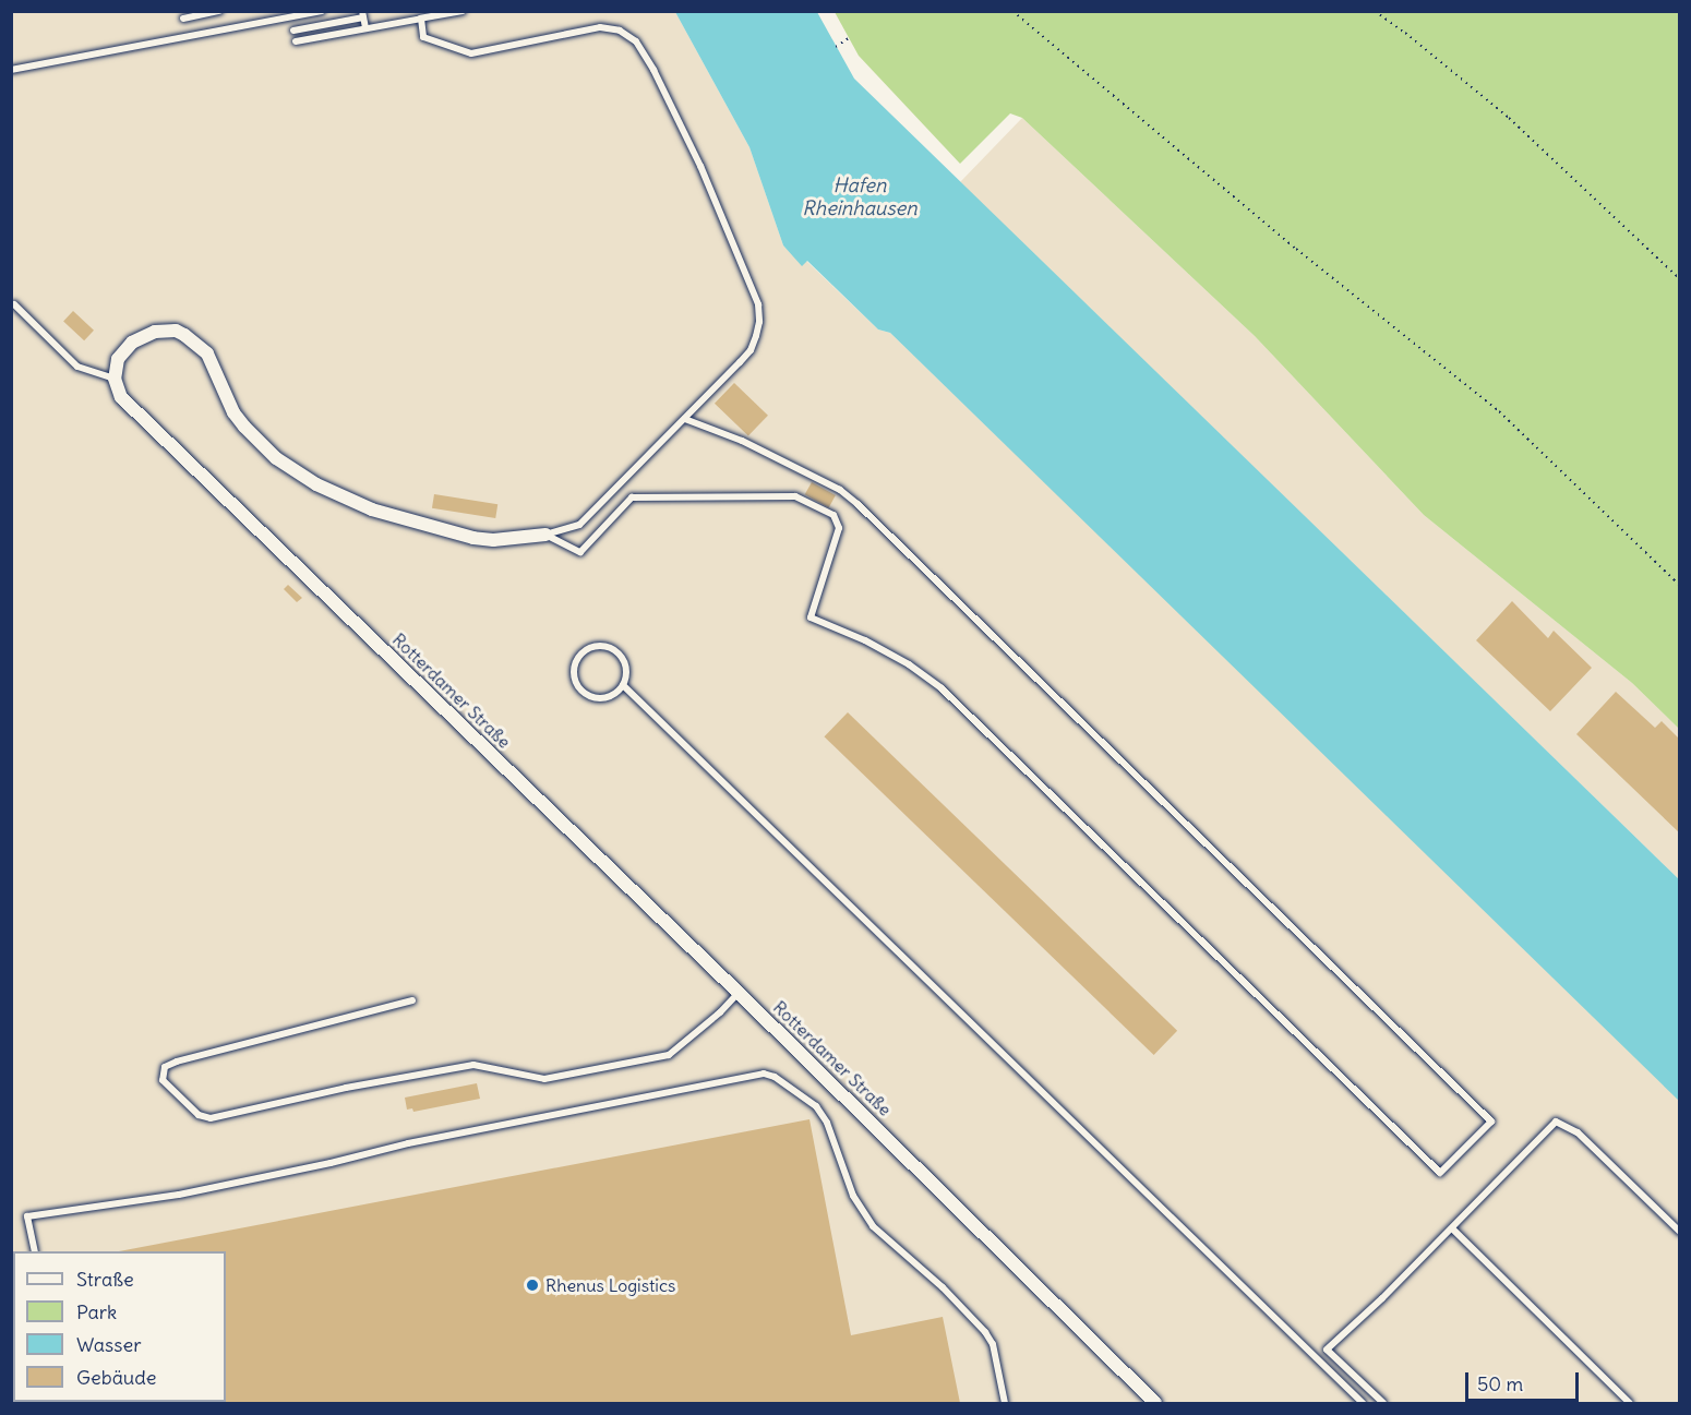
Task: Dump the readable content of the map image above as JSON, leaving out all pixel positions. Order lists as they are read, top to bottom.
{
  "streets": {
    "street": ["Rotterdamer Straße"]
  },
  "water": ["Hafen Rheinhausen"],
  "places": ["Rhenus Logistics"],
  "legend": [
    "Straße",
    "Park",
    "Wasser",
    "Gebäude"
  ],
  "scale_bar": "50 m"
}
